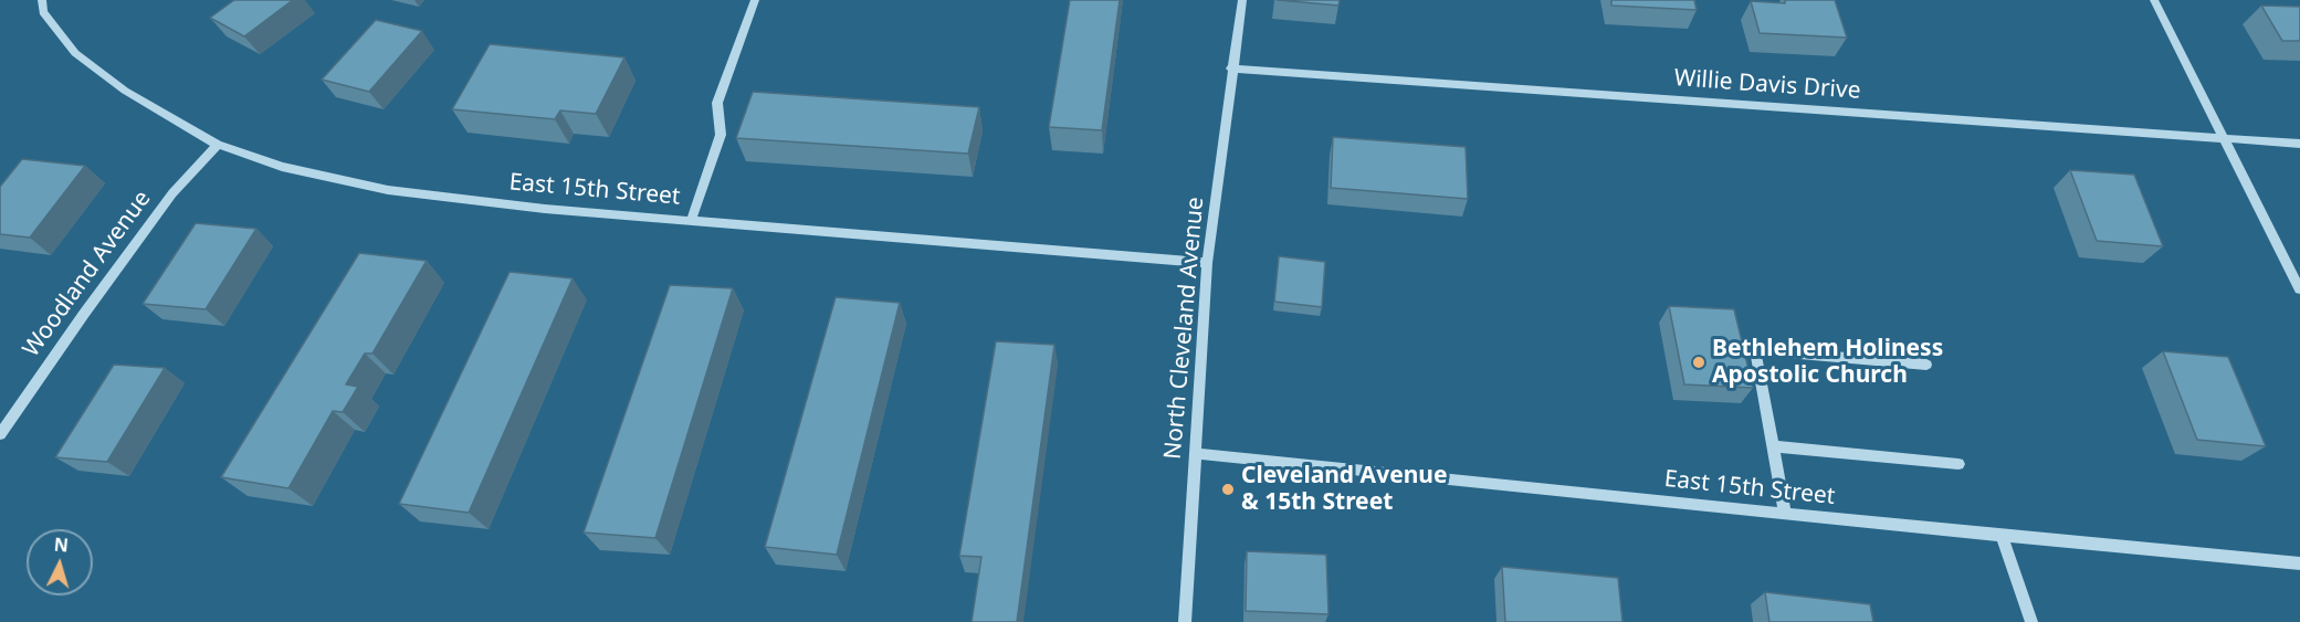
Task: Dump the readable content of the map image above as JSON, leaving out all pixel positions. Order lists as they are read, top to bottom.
{
  "streets": {
    "street": [
      "Willie Davis Drive",
      "East 15th Street",
      "Woodland Avenue",
      "North Cleveland Avenue"
    ]
  },
  "crossings": [
    ["Willie Davis Drive", "North Cleveland Avenue"],
    ["East 15th Street", "Woodland Avenue"],
    ["East 15th Street", "North Cleveland Avenue"]
  ],
  "places": ["Bethlehem Holiness Apostolic Church", "Cleveland Avenue & 15th Street"],
  "north": "top"
}
